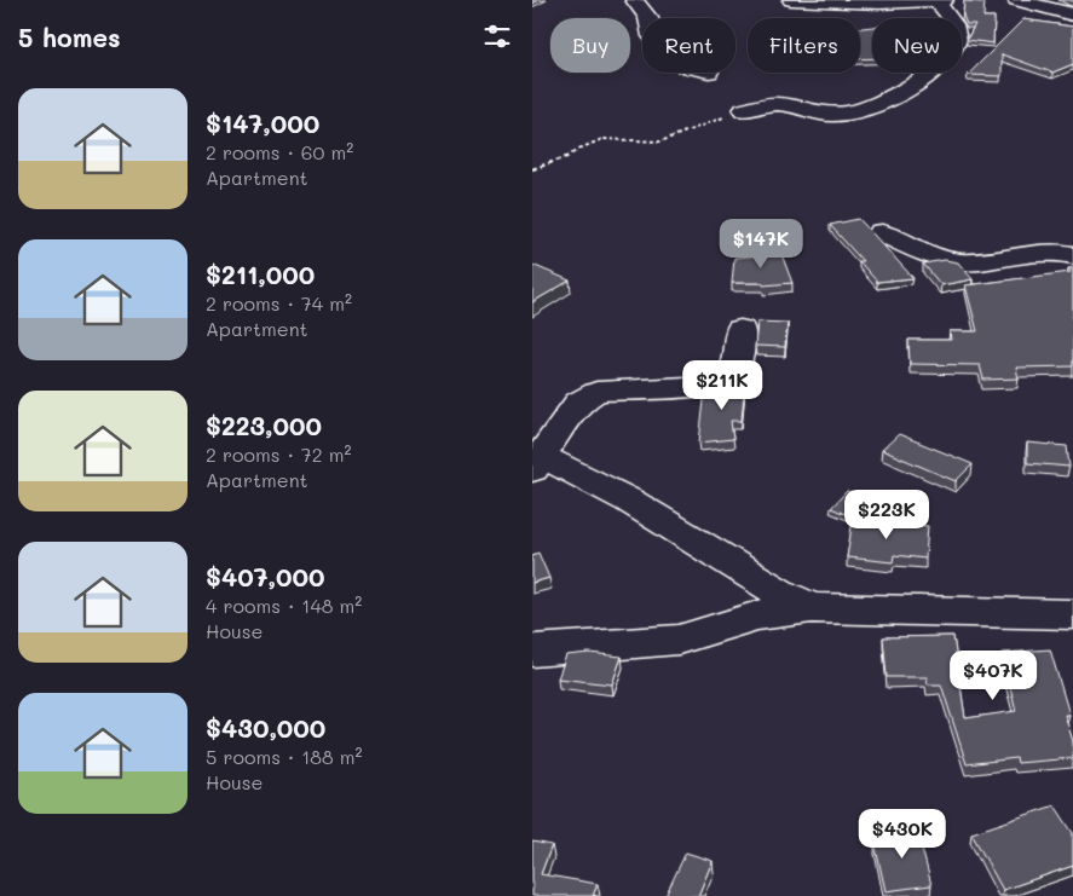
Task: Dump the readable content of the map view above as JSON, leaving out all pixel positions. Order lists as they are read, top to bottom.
{
  "page": {
    "heading": "5 homes",
    "chip": [
      "Buy",
      "Rent",
      "Filters",
      "New"
    ],
    "list": [
      {
        "name": "$147,000",
        "note": "2 rooms · 60 m² · Apartment"
      },
      {
        "name": "$211,000",
        "note": "2 rooms · 74 m² · Apartment"
      },
      {
        "name": "$223,000",
        "note": "2 rooms · 72 m² · Apartment"
      },
      {
        "name": "$407,000",
        "note": "4 rooms · 148 m² · House"
      },
      {
        "name": "$430,000",
        "note": "5 rooms · 188 m² · House"
      }
    ],
    "price": [
      "$147K",
      "$211K",
      "$223K",
      "$407K",
      "$430K"
    ]
  }
}
